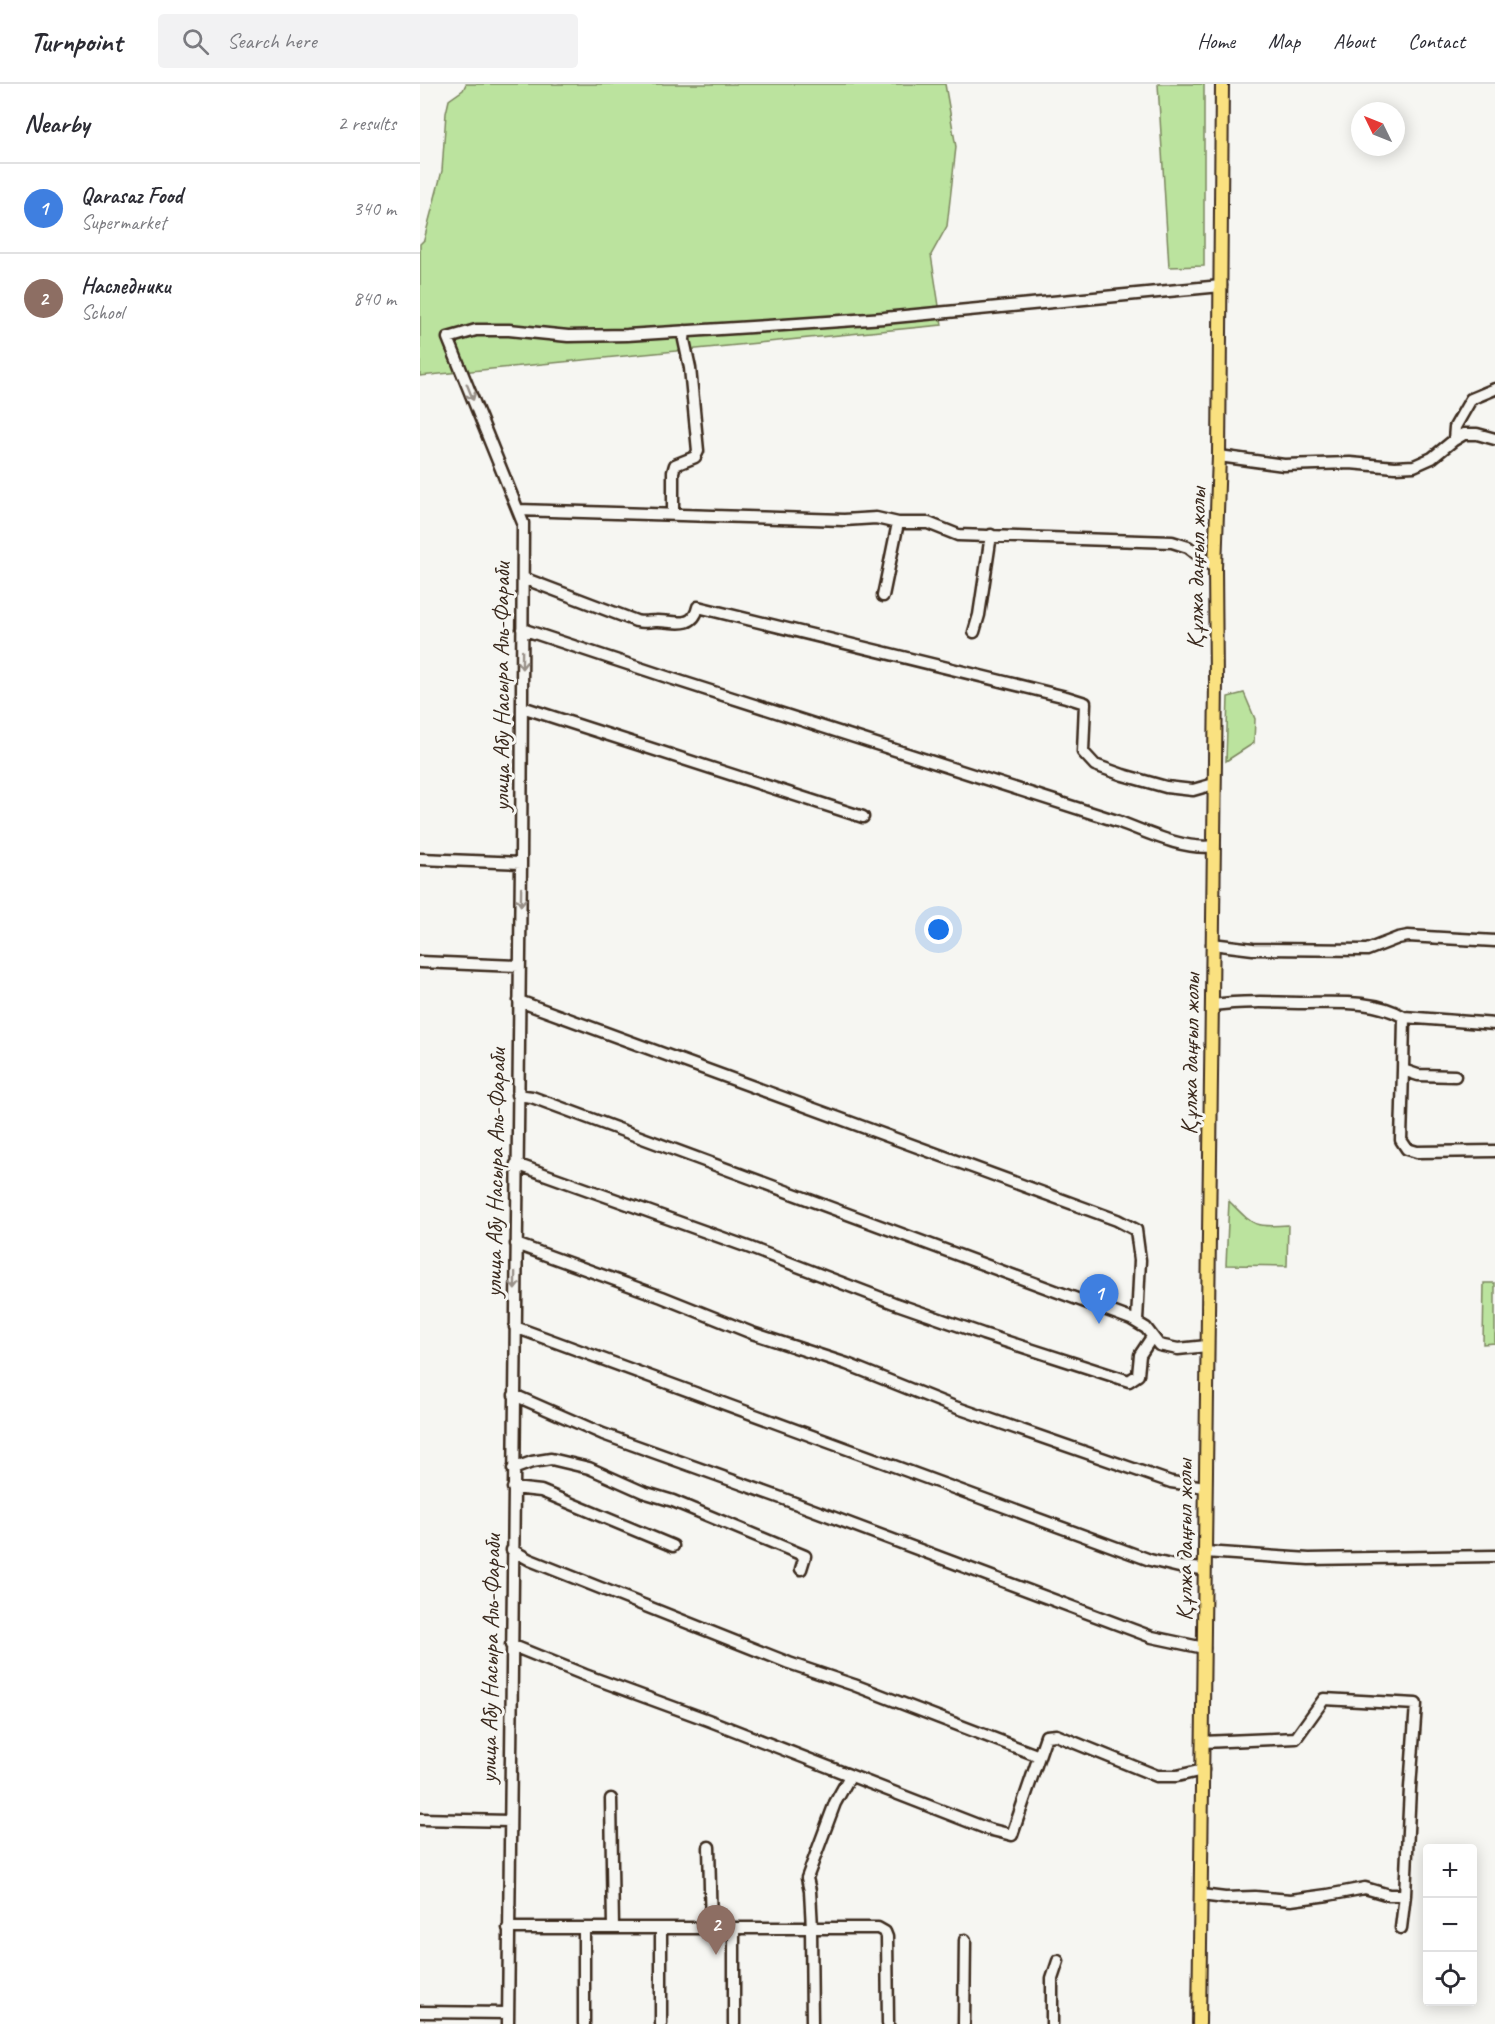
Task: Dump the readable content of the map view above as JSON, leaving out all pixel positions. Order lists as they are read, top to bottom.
{
  "streets": {
    "main road": ["Құлжа даңғыл жолы"],
    "street": ["улица Абу Насыра Аль-Фараби"]
  },
  "north": "top left",
  "page": {
    "header": "Turnpoint",
    "search": "Search here",
    "nav": [
      "Home",
      "Map",
      "About",
      "Contact"
    ],
    "heading": ["Nearby", "2 results"],
    "list": [
      {
        "mark": "1",
        "name": "Qarasaz Food",
        "note": "Supermarket",
        "value": "340 m"
      },
      {
        "mark": "2",
        "name": "Наследники",
        "note": "School",
        "value": "840 m"
      }
    ],
    "pins": ["1", "2"],
    "map_buttons": ["+", "−"]
  }
}
